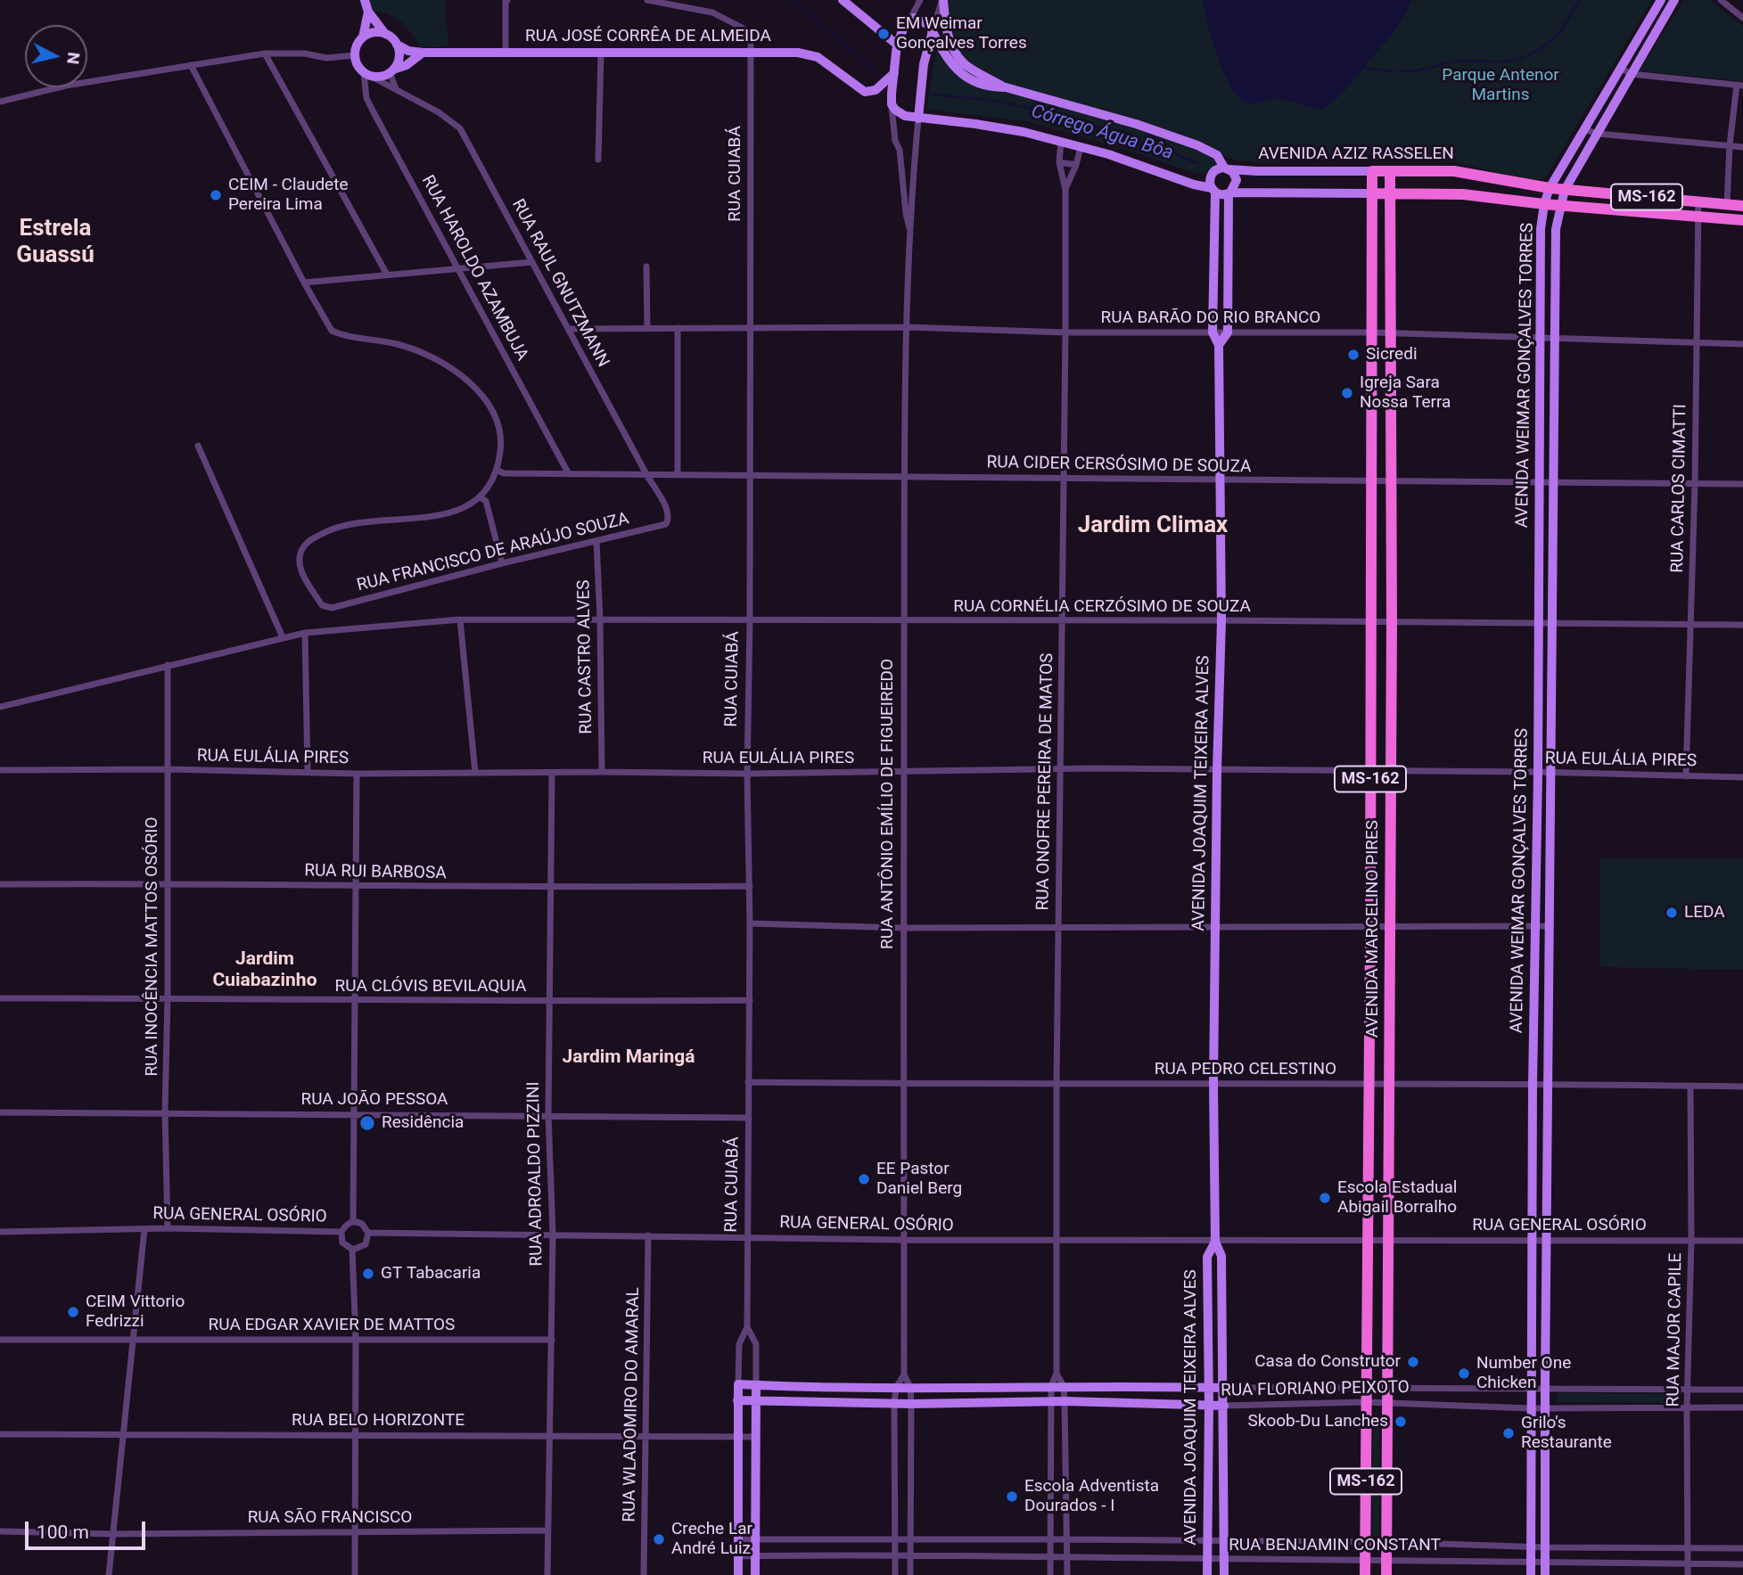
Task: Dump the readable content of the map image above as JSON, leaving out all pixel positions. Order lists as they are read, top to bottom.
{
  "streets": {
    "main road": [
      "RUA JOSÉ CORRÊA DE ALMEIDA",
      "AVENIDA AZIZ RASSELEN",
      "RUA CUIABÁ",
      "MS-162",
      "AVENIDA WEIMAR GONÇALVES TORRES",
      "AVENIDA JOAQUIM TEIXEIRA ALVES",
      "RUA ANTÔNIO EMÍLIO DE FIGUEIREDO",
      "AVENIDA MARCELINO PIRES",
      "RUA FLORIANO PEIXOTO"
    ],
    "street": [
      "RUA HAROLDO AZAMBUJA",
      "RUA RAUL GNUTZMANN",
      "RUA BARÃO DO RIO BRANCO",
      "RUA CIDER CERSÓSIMO DE SOUZA",
      "RUA CARLOS CIMATTI",
      "RUA FRANCISCO DE ARAÚJO SOUZA",
      "RUA CORNÉLIA CERZÓSIMO DE SOUZA",
      "RUA CASTRO ALVES",
      "RUA EULÁLIA PIRES",
      "RUA ONOFRE PEREIRA DE MATOS",
      "RUA RUI BARBOSA",
      "RUA INOCÊNCIA MATTOS OSÓRIO",
      "RUA CLÓVIS BEVILAQUIA",
      "RUA PEDRO CELESTINO",
      "RUA JOÃO PESSOA",
      "RUA ADROALDO PIZZINI",
      "RUA GENERAL OSÓRIO",
      "RUA EDGAR XAVIER DE MATTOS",
      "RUA MAJOR CAPILE",
      "RUA WLADOMIRO DO AMARAL",
      "RUA BELO HORIZONTE",
      "RUA SÃO FRANCISCO",
      "RUA BENJAMIN CONSTANT"
    ]
  },
  "crossings": [
    ["RUA JOSÉ CORRÊA DE ALMEIDA", "RUA CUIABÁ"],
    ["RUA JOSÉ CORRÊA DE ALMEIDA", "RUA ANTÔNIO EMÍLIO DE FIGUEIREDO"],
    ["AVENIDA AZIZ RASSELEN", "AVENIDA WEIMAR GONÇALVES TORRES"],
    ["AVENIDA AZIZ RASSELEN", "RUA CARLOS CIMATTI"],
    ["AVENIDA AZIZ RASSELEN", "AVENIDA MARCELINO PIRES"],
    ["RUA CUIABÁ", "RUA BARÃO DO RIO BRANCO"],
    ["RUA CUIABÁ", "RUA CIDER CERSÓSIMO DE SOUZA"],
    ["RUA CUIABÁ", "RUA CORNÉLIA CERZÓSIMO DE SOUZA"],
    ["RUA CUIABÁ", "RUA EULÁLIA PIRES"],
    ["RUA CUIABÁ", "RUA RUI BARBOSA"],
    ["RUA CUIABÁ", "RUA CLÓVIS BEVILAQUIA"],
    ["RUA CUIABÁ", "RUA PEDRO CELESTINO"],
    ["RUA CUIABÁ", "RUA JOÃO PESSOA"],
    ["RUA CUIABÁ", "RUA GENERAL OSÓRIO"],
    ["RUA CUIABÁ", "RUA FLORIANO PEIXOTO"],
    ["RUA CUIABÁ", "RUA BELO HORIZONTE"],
    ["RUA CUIABÁ", "RUA BENJAMIN CONSTANT"],
    ["MS-162", "AVENIDA WEIMAR GONÇALVES TORRES"],
    ["MS-162", "RUA CARLOS CIMATTI"],
    ["MS-162", "AVENIDA MARCELINO PIRES"],
    ["RUA HAROLDO AZAMBUJA", "RUA RAUL GNUTZMANN"],
    ["RUA HAROLDO AZAMBUJA", "RUA CIDER CERSÓSIMO DE SOUZA"],
    ["RUA RAUL GNUTZMANN", "RUA BARÃO DO RIO BRANCO"],
    ["RUA RAUL GNUTZMANN", "RUA CIDER CERSÓSIMO DE SOUZA"],
    ["RUA RAUL GNUTZMANN", "RUA FRANCISCO DE ARAÚJO SOUZA"],
    ["RUA BARÃO DO RIO BRANCO", "AVENIDA WEIMAR GONÇALVES TORRES"],
    ["RUA BARÃO DO RIO BRANCO", "RUA CARLOS CIMATTI"],
    ["RUA BARÃO DO RIO BRANCO", "RUA ONOFRE PEREIRA DE MATOS"],
    ["RUA BARÃO DO RIO BRANCO", "AVENIDA JOAQUIM TEIXEIRA ALVES"],
    ["RUA BARÃO DO RIO BRANCO", "RUA ANTÔNIO EMÍLIO DE FIGUEIREDO"],
    ["RUA BARÃO DO RIO BRANCO", "AVENIDA MARCELINO PIRES"],
    ["AVENIDA WEIMAR GONÇALVES TORRES", "RUA CIDER CERSÓSIMO DE SOUZA"],
    ["AVENIDA WEIMAR GONÇALVES TORRES", "RUA CORNÉLIA CERZÓSIMO DE SOUZA"],
    ["AVENIDA WEIMAR GONÇALVES TORRES", "RUA EULÁLIA PIRES"],
    ["AVENIDA WEIMAR GONÇALVES TORRES", "RUA PEDRO CELESTINO"],
    ["AVENIDA WEIMAR GONÇALVES TORRES", "RUA GENERAL OSÓRIO"],
    ["AVENIDA WEIMAR GONÇALVES TORRES", "RUA FLORIANO PEIXOTO"],
    ["AVENIDA WEIMAR GONÇALVES TORRES", "RUA BENJAMIN CONSTANT"],
    ["RUA CIDER CERSÓSIMO DE SOUZA", "RUA CARLOS CIMATTI"],
    ["RUA CIDER CERSÓSIMO DE SOUZA", "RUA ONOFRE PEREIRA DE MATOS"],
    ["RUA CIDER CERSÓSIMO DE SOUZA", "AVENIDA JOAQUIM TEIXEIRA ALVES"],
    ["RUA CIDER CERSÓSIMO DE SOUZA", "RUA ANTÔNIO EMÍLIO DE FIGUEIREDO"],
    ["RUA CIDER CERSÓSIMO DE SOUZA", "AVENIDA MARCELINO PIRES"],
    ["RUA CARLOS CIMATTI", "RUA CORNÉLIA CERZÓSIMO DE SOUZA"],
    ["RUA CARLOS CIMATTI", "RUA EULÁLIA PIRES"],
    ["RUA FRANCISCO DE ARAÚJO SOUZA", "RUA CASTRO ALVES"],
    ["RUA CORNÉLIA CERZÓSIMO DE SOUZA", "RUA CASTRO ALVES"],
    ["RUA CORNÉLIA CERZÓSIMO DE SOUZA", "RUA ONOFRE PEREIRA DE MATOS"],
    ["RUA CORNÉLIA CERZÓSIMO DE SOUZA", "AVENIDA JOAQUIM TEIXEIRA ALVES"],
    ["RUA CORNÉLIA CERZÓSIMO DE SOUZA", "RUA ANTÔNIO EMÍLIO DE FIGUEIREDO"],
    ["RUA CORNÉLIA CERZÓSIMO DE SOUZA", "AVENIDA MARCELINO PIRES"],
    ["RUA CORNÉLIA CERZÓSIMO DE SOUZA", "RUA INOCÊNCIA MATTOS OSÓRIO"],
    ["RUA CASTRO ALVES", "RUA EULÁLIA PIRES"],
    ["RUA EULÁLIA PIRES", "RUA ONOFRE PEREIRA DE MATOS"],
    ["RUA EULÁLIA PIRES", "AVENIDA JOAQUIM TEIXEIRA ALVES"],
    ["RUA EULÁLIA PIRES", "RUA ANTÔNIO EMÍLIO DE FIGUEIREDO"],
    ["RUA EULÁLIA PIRES", "AVENIDA MARCELINO PIRES"],
    ["RUA EULÁLIA PIRES", "RUA INOCÊNCIA MATTOS OSÓRIO"],
    ["RUA EULÁLIA PIRES", "RUA ADROALDO PIZZINI"],
    ["RUA ONOFRE PEREIRA DE MATOS", "RUA PEDRO CELESTINO"],
    ["RUA ONOFRE PEREIRA DE MATOS", "RUA GENERAL OSÓRIO"],
    ["RUA ONOFRE PEREIRA DE MATOS", "RUA FLORIANO PEIXOTO"],
    ["RUA ONOFRE PEREIRA DE MATOS", "RUA BENJAMIN CONSTANT"],
    ["AVENIDA JOAQUIM TEIXEIRA ALVES", "RUA PEDRO CELESTINO"],
    ["AVENIDA JOAQUIM TEIXEIRA ALVES", "RUA GENERAL OSÓRIO"],
    ["AVENIDA JOAQUIM TEIXEIRA ALVES", "RUA FLORIANO PEIXOTO"],
    ["AVENIDA JOAQUIM TEIXEIRA ALVES", "RUA BENJAMIN CONSTANT"],
    ["RUA ANTÔNIO EMÍLIO DE FIGUEIREDO", "RUA PEDRO CELESTINO"],
    ["RUA ANTÔNIO EMÍLIO DE FIGUEIREDO", "RUA GENERAL OSÓRIO"],
    ["RUA ANTÔNIO EMÍLIO DE FIGUEIREDO", "RUA FLORIANO PEIXOTO"],
    ["RUA ANTÔNIO EMÍLIO DE FIGUEIREDO", "RUA BENJAMIN CONSTANT"],
    ["RUA RUI BARBOSA", "RUA INOCÊNCIA MATTOS OSÓRIO"],
    ["RUA RUI BARBOSA", "RUA ADROALDO PIZZINI"],
    ["AVENIDA MARCELINO PIRES", "RUA PEDRO CELESTINO"],
    ["AVENIDA MARCELINO PIRES", "RUA GENERAL OSÓRIO"],
    ["AVENIDA MARCELINO PIRES", "RUA FLORIANO PEIXOTO"],
    ["AVENIDA MARCELINO PIRES", "RUA BENJAMIN CONSTANT"],
    ["RUA INOCÊNCIA MATTOS OSÓRIO", "RUA CLÓVIS BEVILAQUIA"],
    ["RUA INOCÊNCIA MATTOS OSÓRIO", "RUA JOÃO PESSOA"],
    ["RUA INOCÊNCIA MATTOS OSÓRIO", "RUA GENERAL OSÓRIO"],
    ["RUA CLÓVIS BEVILAQUIA", "RUA ADROALDO PIZZINI"],
    ["RUA PEDRO CELESTINO", "RUA MAJOR CAPILE"],
    ["RUA JOÃO PESSOA", "RUA ADROALDO PIZZINI"],
    ["RUA ADROALDO PIZZINI", "RUA GENERAL OSÓRIO"],
    ["RUA ADROALDO PIZZINI", "RUA EDGAR XAVIER DE MATTOS"],
    ["RUA ADROALDO PIZZINI", "RUA BELO HORIZONTE"],
    ["RUA ADROALDO PIZZINI", "RUA SÃO FRANCISCO"],
    ["RUA GENERAL OSÓRIO", "RUA MAJOR CAPILE"],
    ["RUA GENERAL OSÓRIO", "RUA WLADOMIRO DO AMARAL"],
    ["RUA MAJOR CAPILE", "RUA FLORIANO PEIXOTO"],
    ["RUA MAJOR CAPILE", "RUA BENJAMIN CONSTANT"],
    ["RUA WLADOMIRO DO AMARAL", "RUA BELO HORIZONTE"]
  ],
  "districts": [
    "Estrela Guassú",
    "Jardim Climax",
    "Jardim Cuiabazinho",
    "Jardim Maringá"
  ],
  "water": ["Córrego Água Bôa"],
  "parks": ["Parque Antenor Martins"],
  "places": [
    "EM Weimar Gonçalves Torres",
    "CEIM - Claudete Pereira Lima",
    "Sicredi",
    "Igreja Sara Nossa Terra",
    "LEDA",
    "Residência",
    "EE Pastor Daniel Berg",
    "Escola Estadual Abigail Borralho",
    "GT Tabacaria",
    "CEIM Vittorio Fedrizzi",
    "Casa do Construtor",
    "Number One Chicken",
    "Skoob-Du Lanches",
    "Grilo's Restaurante",
    "Escola Adventista Dourados - I",
    "Creche Lar André Luiz"
  ],
  "scale_bar": "100 m",
  "north": "right"
}
